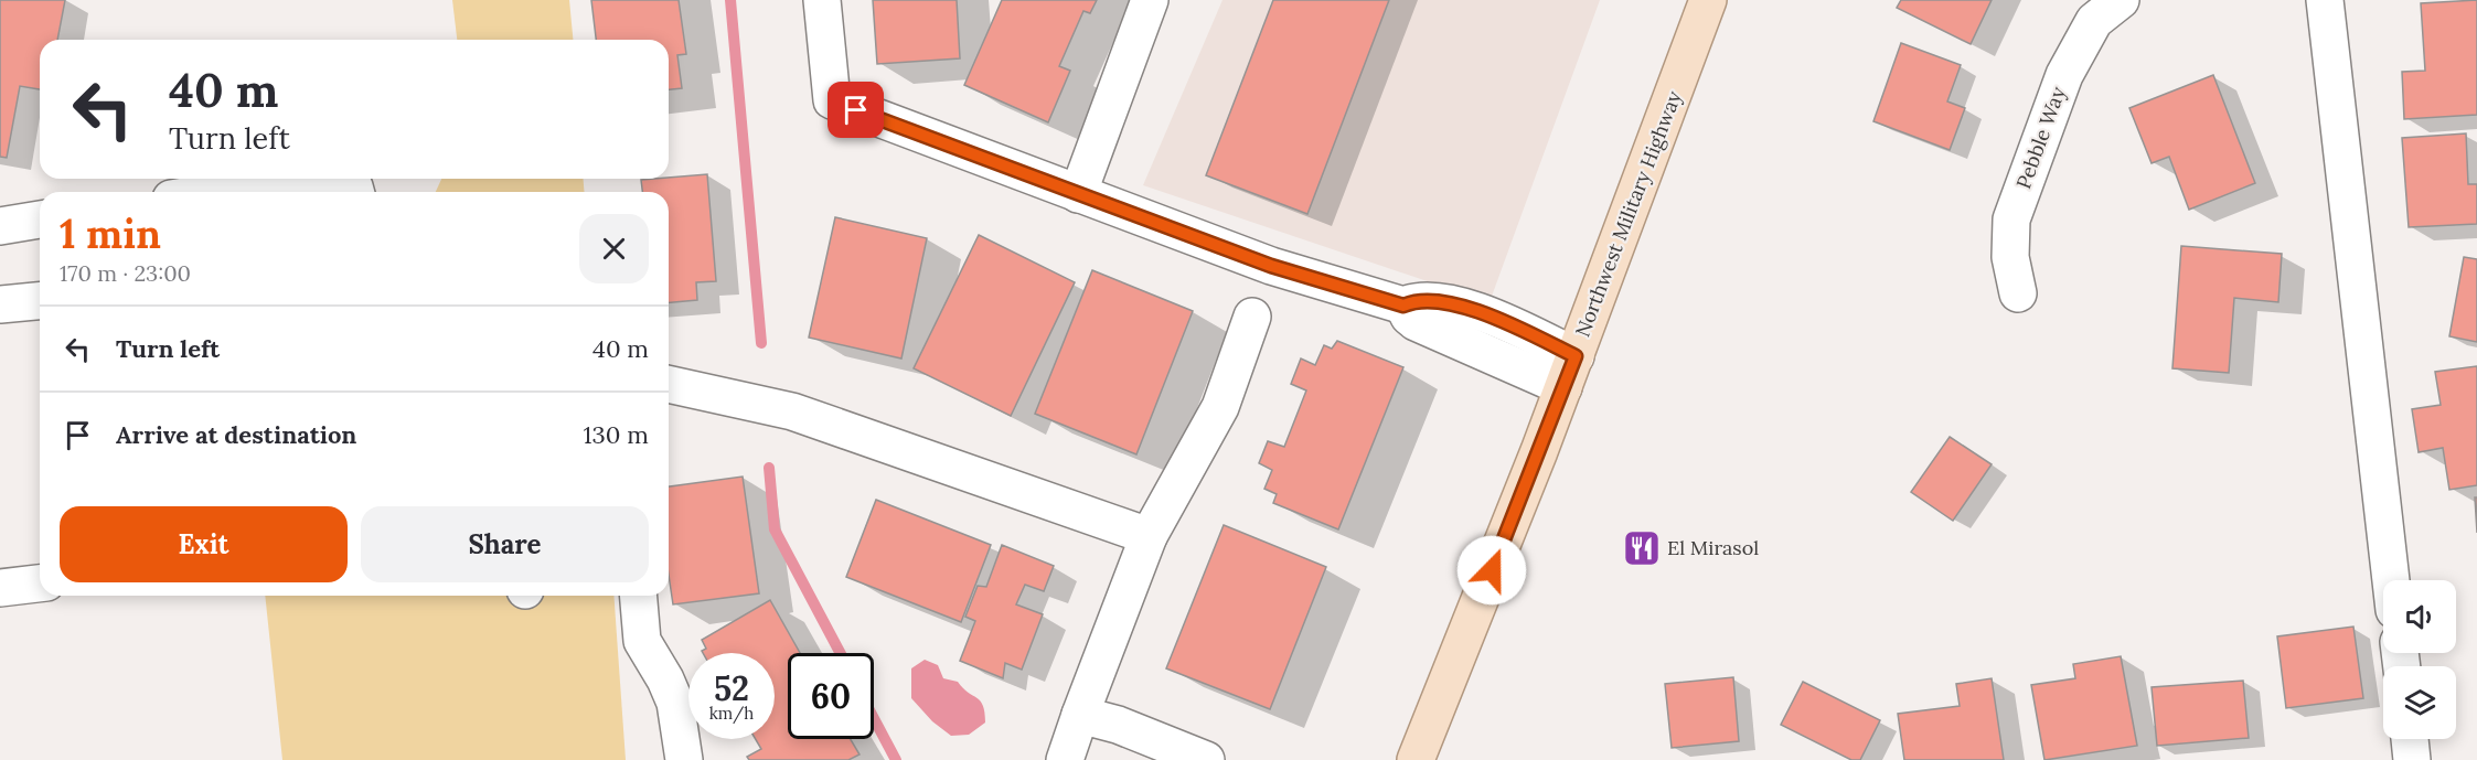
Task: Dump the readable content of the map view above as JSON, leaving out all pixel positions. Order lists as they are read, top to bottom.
{
  "streets": {
    "main road": ["Northwest Military Highway"],
    "street": ["Pebble Way"]
  },
  "places": {
    "restaurant": ["El Mirasol"]
  },
  "page": {
    "turn": ["40 m", "Turn left"],
    "heading": ["1 min", "170 m · 23:00"],
    "list": [
      {
        "name": "Turn left",
        "value": "40 m"
      },
      {
        "name": "Arrive at destination",
        "value": "130 m"
      }
    ],
    "buttons": ["Exit", "Share"],
    "speed": "52 km/h",
    "limit": "60"
  }
}
